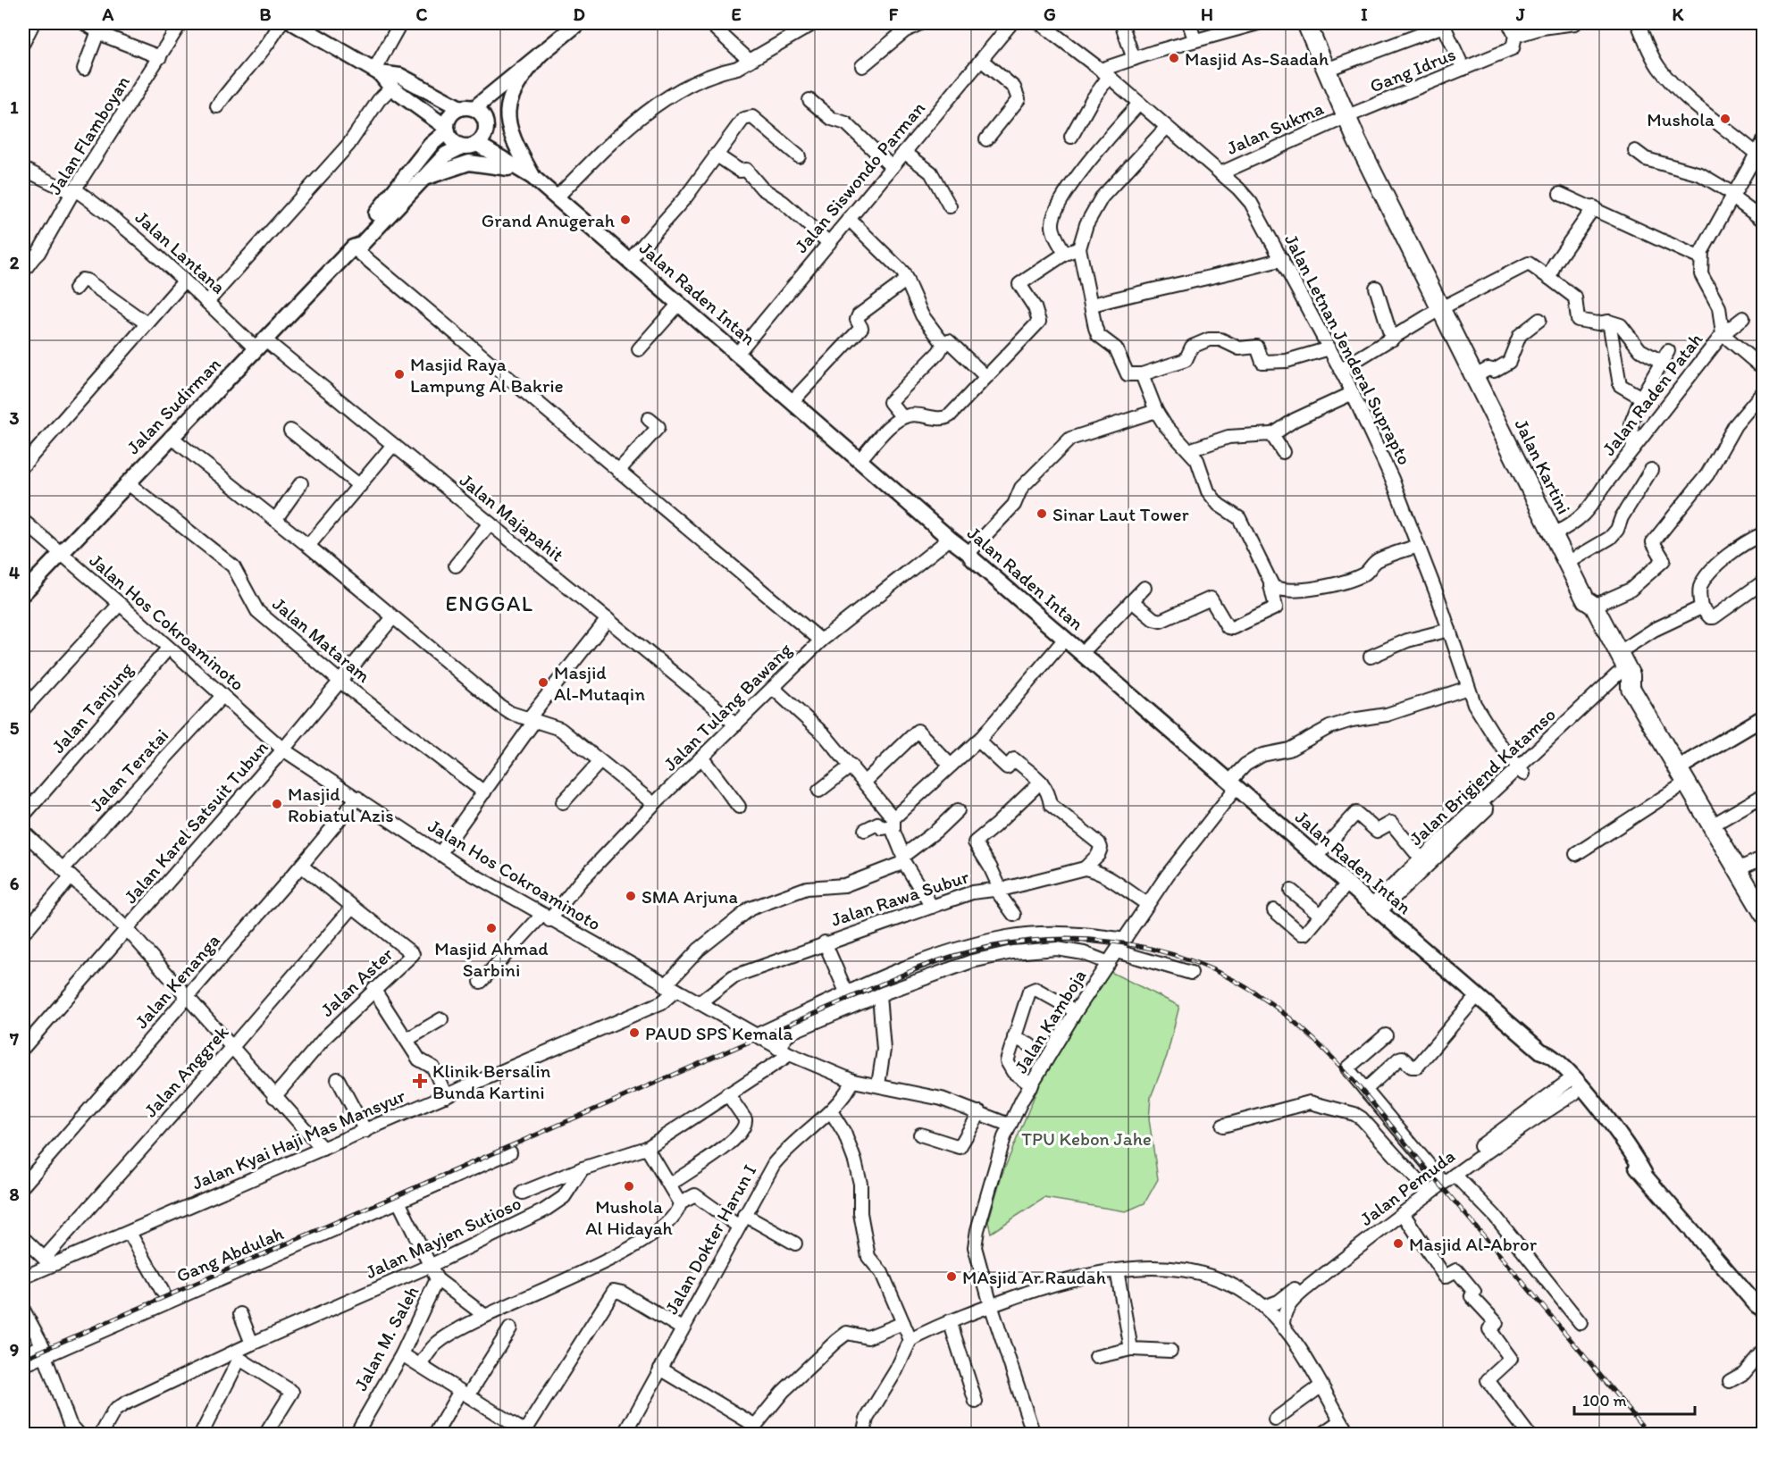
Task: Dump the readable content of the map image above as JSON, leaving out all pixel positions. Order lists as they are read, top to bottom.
{
  "streets": {
    "highway": ["Jalan Kartini"],
    "main road": ["Jalan Raden Intan", "Jalan Sudirman"],
    "street": [
      "Gang Idrus",
      "Jalan Sukma",
      "Jalan Flamboyan",
      "Jalan Siswondo Parman",
      "Jalan Lantana",
      "Jalan Letnan Jenderal Suprapto",
      "Jalan Raden Patah",
      "Jalan Majapahit",
      "Jalan Hos Cokroaminoto",
      "Jalan Mataram",
      "Jalan Tulang Bawang",
      "Jalan Tanjung",
      "Jalan Teratai",
      "Jalan Brigjend Katamso",
      "Jalan Karel Satsuit Tubun",
      "Jalan Rawa Subur",
      "Jalan Kenanga",
      "Jalan Aster",
      "Jalan Kamboja",
      "Jalan Anggrek",
      "Jalan Kyai Haji Mas Mansyur",
      "Jalan Pemuda",
      "Jalan Mayjen Sutioso",
      "Jalan Dokter Harun I",
      "Gang Abdulah",
      "Jalan M. Saleh"
    ]
  },
  "crossings": [
    ["Gang Idrus", "Jalan Sukma"],
    ["Gang Idrus", "Jalan Kartini"],
    ["Jalan Sukma", "Jalan Letnan Jenderal Suprapto"],
    ["Jalan Sukma", "Jalan Kartini"],
    ["Jalan Flamboyan", "Jalan Lantana"],
    ["Jalan Siswondo Parman", "Jalan Raden Intan"],
    ["Jalan Lantana", "Jalan Sudirman"],
    ["Jalan Lantana", "Jalan Majapahit"],
    ["Jalan Raden Intan", "Jalan Sudirman"],
    ["Jalan Raden Intan", "Jalan Tulang Bawang"],
    ["Jalan Raden Intan", "Jalan Brigjend Katamso"],
    ["Jalan Raden Intan", "Jalan Kamboja"],
    ["Jalan Raden Intan", "Jalan Pemuda"],
    ["Jalan Letnan Jenderal Suprapto", "Jalan Brigjend Katamso"],
    ["Jalan Letnan Jenderal Suprapto", "Jalan Kamboja"],
    ["Jalan Raden Patah", "Jalan Kartini"],
    ["Jalan Sudirman", "Jalan Majapahit"],
    ["Jalan Sudirman", "Jalan Hos Cokroaminoto"],
    ["Jalan Sudirman", "Jalan Mataram"],
    ["Jalan Kartini", "Jalan Brigjend Katamso"],
    ["Jalan Majapahit", "Jalan Tulang Bawang"],
    ["Jalan Hos Cokroaminoto", "Jalan Tulang Bawang"],
    ["Jalan Hos Cokroaminoto", "Jalan Tanjung"],
    ["Jalan Hos Cokroaminoto", "Jalan Teratai"],
    ["Jalan Hos Cokroaminoto", "Jalan Karel Satsuit Tubun"],
    ["Jalan Hos Cokroaminoto", "Jalan Rawa Subur"],
    ["Jalan Hos Cokroaminoto", "Jalan Kenanga"],
    ["Jalan Hos Cokroaminoto", "Jalan Kamboja"],
    ["Jalan Hos Cokroaminoto", "Jalan Kyai Haji Mas Mansyur"],
    ["Jalan Hos Cokroaminoto", "Jalan Dokter Harun I"],
    ["Jalan Mataram", "Jalan Karel Satsuit Tubun"],
    ["Jalan Rawa Subur", "Jalan Kyai Haji Mas Mansyur"],
    ["Jalan Kenanga", "Jalan Aster"],
    ["Jalan Aster", "Jalan Anggrek"],
    ["Jalan Anggrek", "Jalan Kyai Haji Mas Mansyur"],
    ["Jalan Mayjen Sutioso", "Jalan M. Saleh"],
    ["Gang Abdulah", "Jalan M. Saleh"]
  ],
  "districts": ["ENGGAL"],
  "parks": ["TPU Kebon Jahe"],
  "places": {
    "other": [
      "Masjid As-Saadah",
      "Mushola",
      "Grand Anugerah",
      "Masjid Raya Lampung Al Bakrie",
      "Sinar Laut Tower",
      "Masjid Al-Mutaqin",
      "Masjid Robiatul Azis",
      "SMA Arjuna",
      "Masjid Ahmad Sarbini",
      "PAUD SPS Kemala",
      "Mushola Al Hidayah",
      "Masjid Al-Abror",
      "MAsjid Ar Raudah"
    ],
    "health": ["Klinik Bersalin Bunda Kartini"]
  },
  "scale_bar": "100 m",
  "grid": {
    "columns": [
      "A",
      "B",
      "C",
      "D",
      "E",
      "F",
      "G",
      "H",
      "I",
      "J",
      "K"
    ],
    "rows": [
      "1",
      "2",
      "3",
      "4",
      "5",
      "6",
      "7",
      "8",
      "9"
    ]
  }
}
